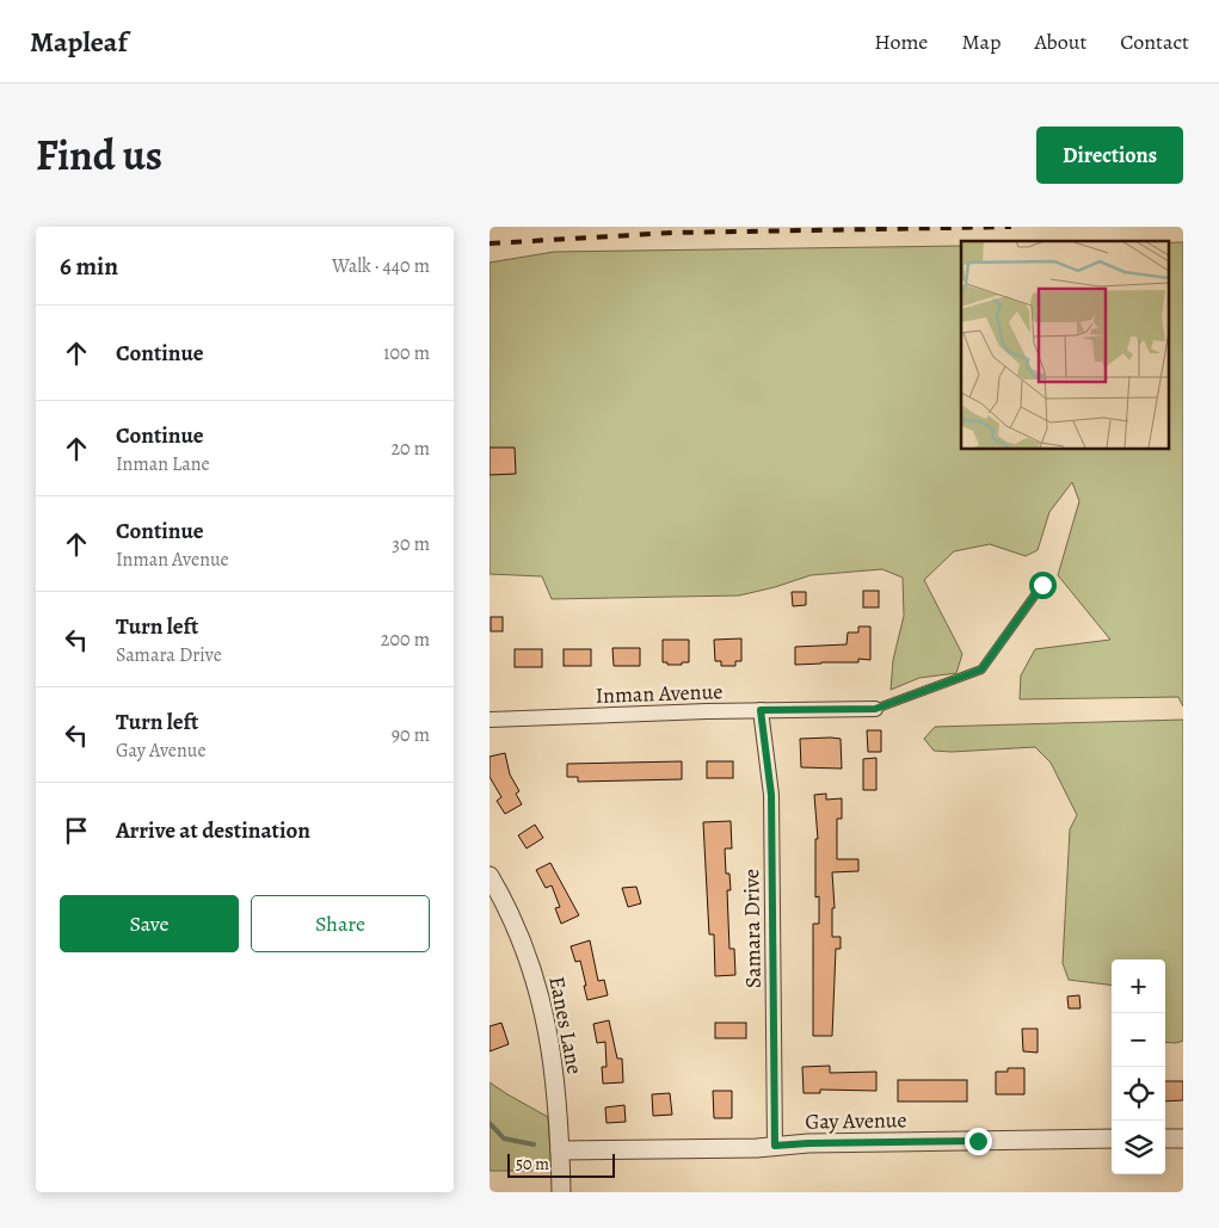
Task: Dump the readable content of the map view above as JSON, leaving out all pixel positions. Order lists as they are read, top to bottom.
{
  "streets": {
    "street": [
      "Inman Avenue",
      "Samara Drive",
      "Eanes Lane",
      "Gay Avenue"
    ]
  },
  "crossings": [
    ["Inman Avenue", "Samara Drive"],
    ["Samara Drive", "Gay Avenue"],
    ["Eanes Lane", "Gay Avenue"]
  ],
  "scale_bar": "50 m",
  "page": {
    "header": "Mapleaf",
    "nav": [
      "Home",
      "Map",
      "About",
      "Contact"
    ],
    "title": "Find us",
    "buttons": [
      "Directions",
      ["Save", "Share"]
    ],
    "heading": ["6 min", "Walk · 440 m"],
    "list": [
      ["Continue", "100 m"],
      ["Continue", "Inman Lane", "20 m"],
      ["Continue", "Inman Avenue", "30 m"],
      ["Turn left", "Samara Drive", "200 m"],
      ["Turn left", "Gay Avenue", "90 m"],
      "Arrive at destination"
    ],
    "map_buttons": ["+", "−"],
    "scale": "50 m"
  }
}
